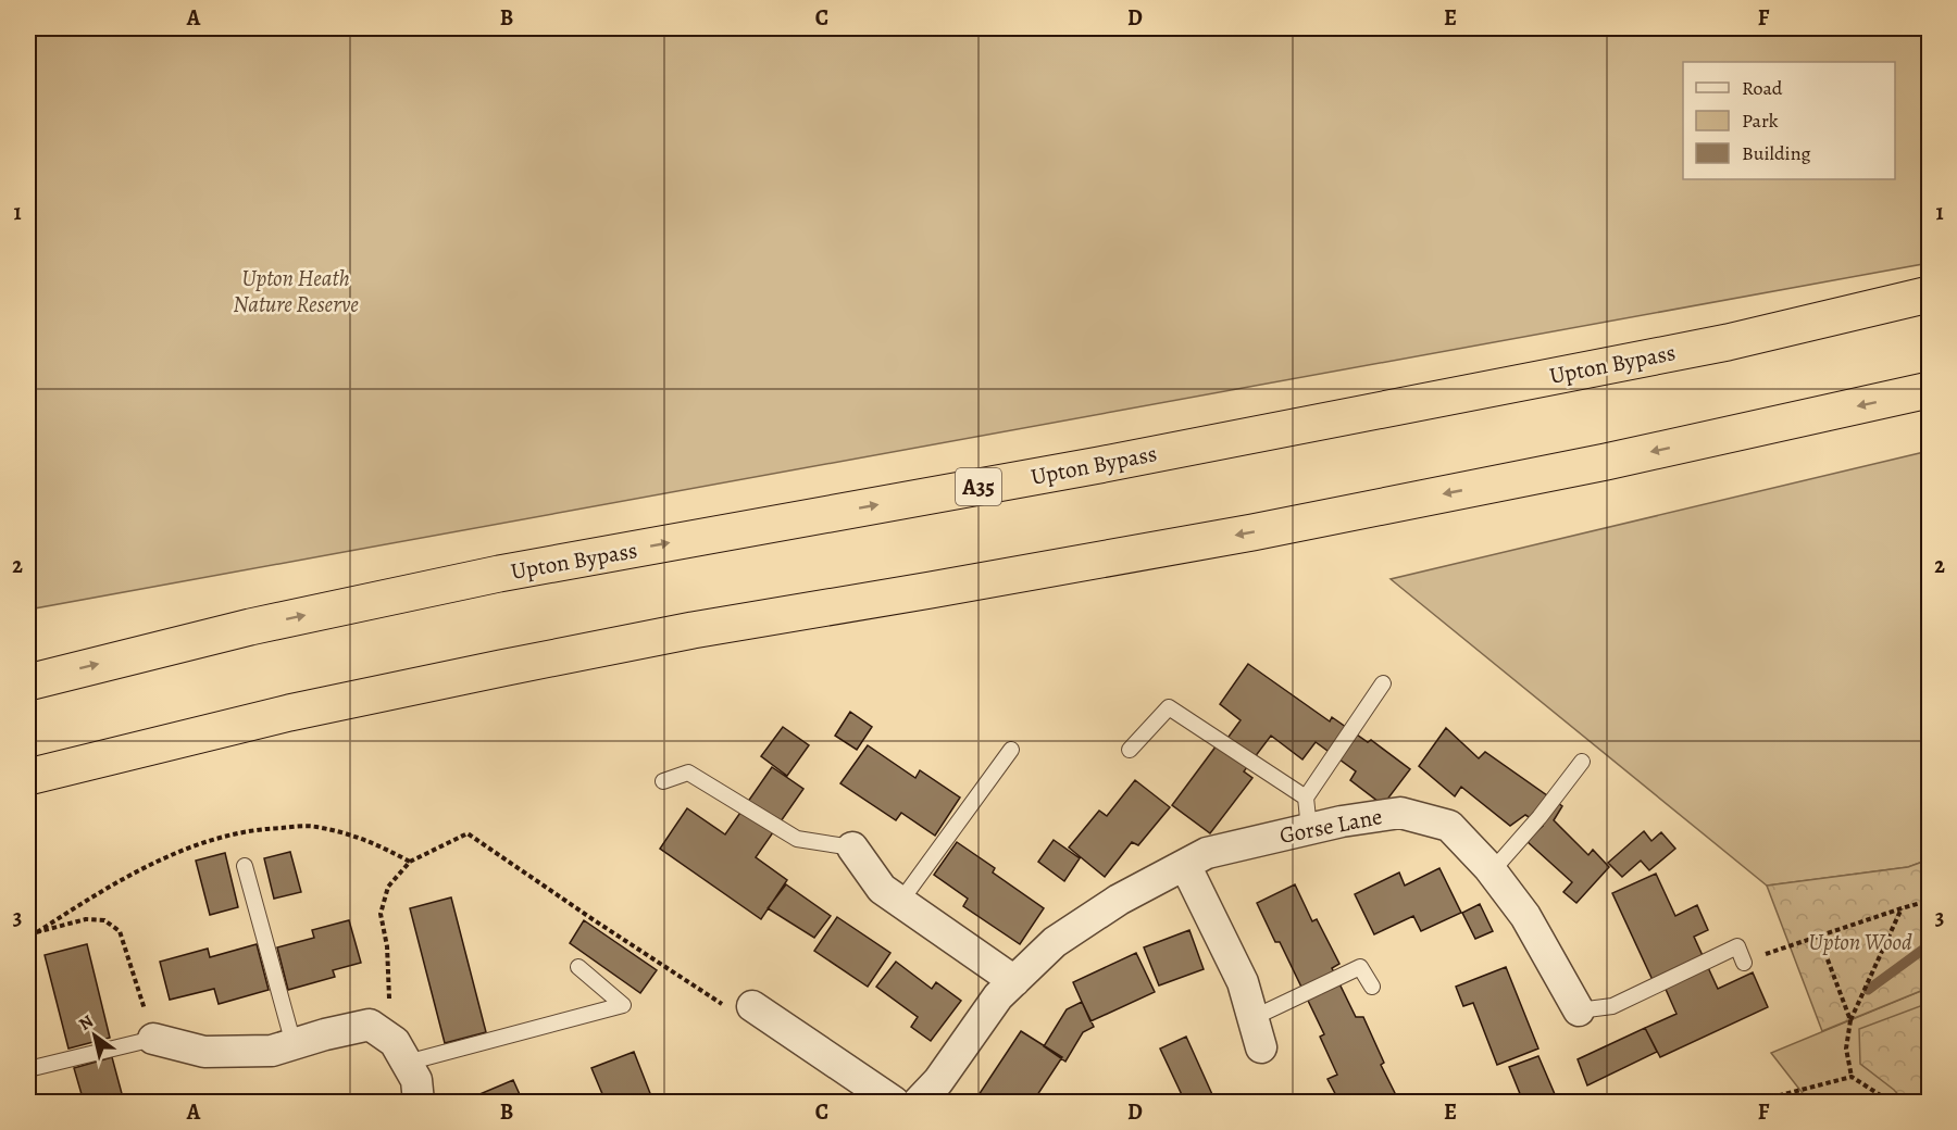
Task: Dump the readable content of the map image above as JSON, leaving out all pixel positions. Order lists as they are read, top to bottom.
{
  "streets": {
    "highway": ["Upton Bypass", "A35"],
    "street": ["Gorse Lane"]
  },
  "parks": ["Upton Heath Nature Reserve", "Upton Wood"],
  "legend": ["Road", "Park", "Building"],
  "north": "top left",
  "grid": {
    "columns": [
      "A",
      "B",
      "C",
      "D",
      "E",
      "F"
    ],
    "rows": ["1", "2", "3"]
  }
}
